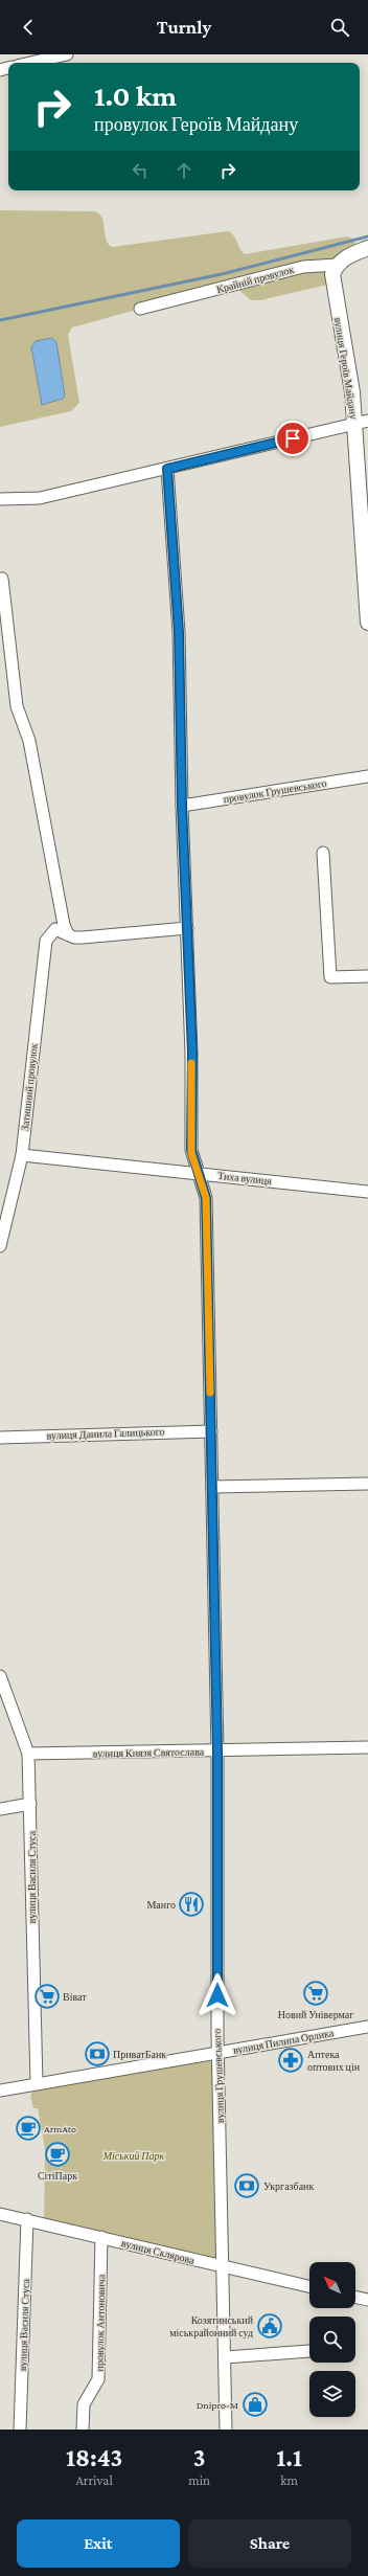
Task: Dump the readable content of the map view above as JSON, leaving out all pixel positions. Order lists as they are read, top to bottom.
{
  "streets": {
    "street": [
      "Крайній провулок",
      "вулиця Героїв Майдану",
      "провулок Грушевського",
      "Затишний провулок",
      "Тиха вулиця",
      "вулиця Данила Галицького",
      "вулиця Князя Святослава",
      "вулиця Василя Стуса",
      "вулиця Пилипа Орлика",
      "вулиця Грушевського",
      "вулиця Склярова",
      "провулок Антоновича"
    ]
  },
  "crossings": [
    ["Крайній провулок", "вулиця Героїв Майдану"],
    ["провулок Грушевського", "вулиця Грушевського"],
    ["Затишний провулок", "Тиха вулиця"],
    ["Тиха вулиця", "вулиця Грушевського"],
    ["вулиця Данила Галицького", "вулиця Грушевського"],
    ["вулиця Князя Святослава", "вулиця Василя Стуса"],
    ["вулиця Князя Святослава", "вулиця Грушевського"],
    ["вулиця Василя Стуса", "вулиця Пилипа Орлика"],
    ["вулиця Василя Стуса", "вулиця Склярова"],
    ["вулиця Пилипа Орлика", "вулиця Грушевського"],
    ["вулиця Грушевського", "вулиця Склярова"],
    ["вулиця Склярова", "провулок Антоновича"]
  ],
  "parks": ["Міський Парк"],
  "places": {
    "restaurant": ["Манго"],
    "supermarket": ["Новий Універмаг", "Віват"],
    "bank": ["ПриватБанк", "Укргазбанк"],
    "pharmacy": ["Аптека оптових цін"],
    "cafe": ["ArmAto", "СітіПарк"],
    "public building": ["Козятинський міськрайонний суд"],
    "shop": ["Dnipro-M"]
  },
  "north": "top left",
  "page": {
    "header": "Turnly",
    "turn": ["1.0 km", "провулок Героїв Майдану"],
    "eta": [
      "18:43",
      "Arrival",
      "3",
      "min",
      "1.1",
      "km"
    ],
    "buttons": ["Exit", "Share"]
  }
}
